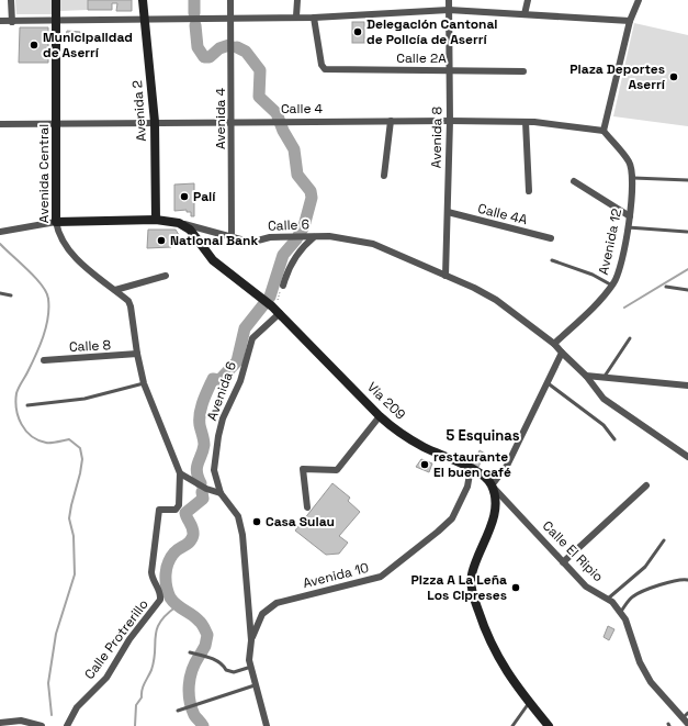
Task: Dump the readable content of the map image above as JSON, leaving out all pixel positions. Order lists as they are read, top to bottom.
{
  "streets": {
    "main road": [
      "Avenida 2",
      "Avenida Central",
      "Calle 6",
      "Vía 209"
    ],
    "street": [
      "Calle 2A",
      "Calle 4",
      "Avenida 4",
      "Avenida 8",
      "Calle 4A",
      "Avenida 12",
      "Calle 8",
      "Avenida 6",
      "Calle El Ripio",
      "Avenida 10",
      "Calle Protrerillo"
    ]
  },
  "crossings": [
    ["Calle 2A", "Avenida 8"],
    ["Calle 4", "Avenida 2"],
    ["Calle 4", "Avenida 4"],
    ["Calle 4", "Avenida 8"],
    ["Calle 4", "Avenida Central"],
    ["Calle 4", "Avenida 12"],
    ["Avenida 2", "Calle 6"],
    ["Avenida 4", "Calle 6"],
    ["Avenida 8", "Calle 4A"],
    ["Avenida 8", "Calle 6"],
    ["Avenida Central", "Calle 6"],
    ["Avenida Central", "Calle 8"],
    ["Avenida Central", "Calle Protrerillo"],
    ["Calle 6", "Avenida 12"],
    ["Calle 6", "Vía 209"],
    ["Avenida 6", "Vía 209"],
    ["Avenida 6", "Avenida 10"],
    ["Vía 209", "Calle El Ripio"],
    ["Vía 209", "Avenida 10"]
  ],
  "districts": ["5 Esquinas"],
  "places": [
    "Delegación Cantonal de Policía de Aserrí",
    "Municipalidad de Aserrí",
    "Plaza Deportes Aserrí",
    "Palí",
    "National Bank",
    "restaurante El buen café",
    "Casa Sulau",
    "Pizza A La Leña Los Cipreses"
  ]
}
